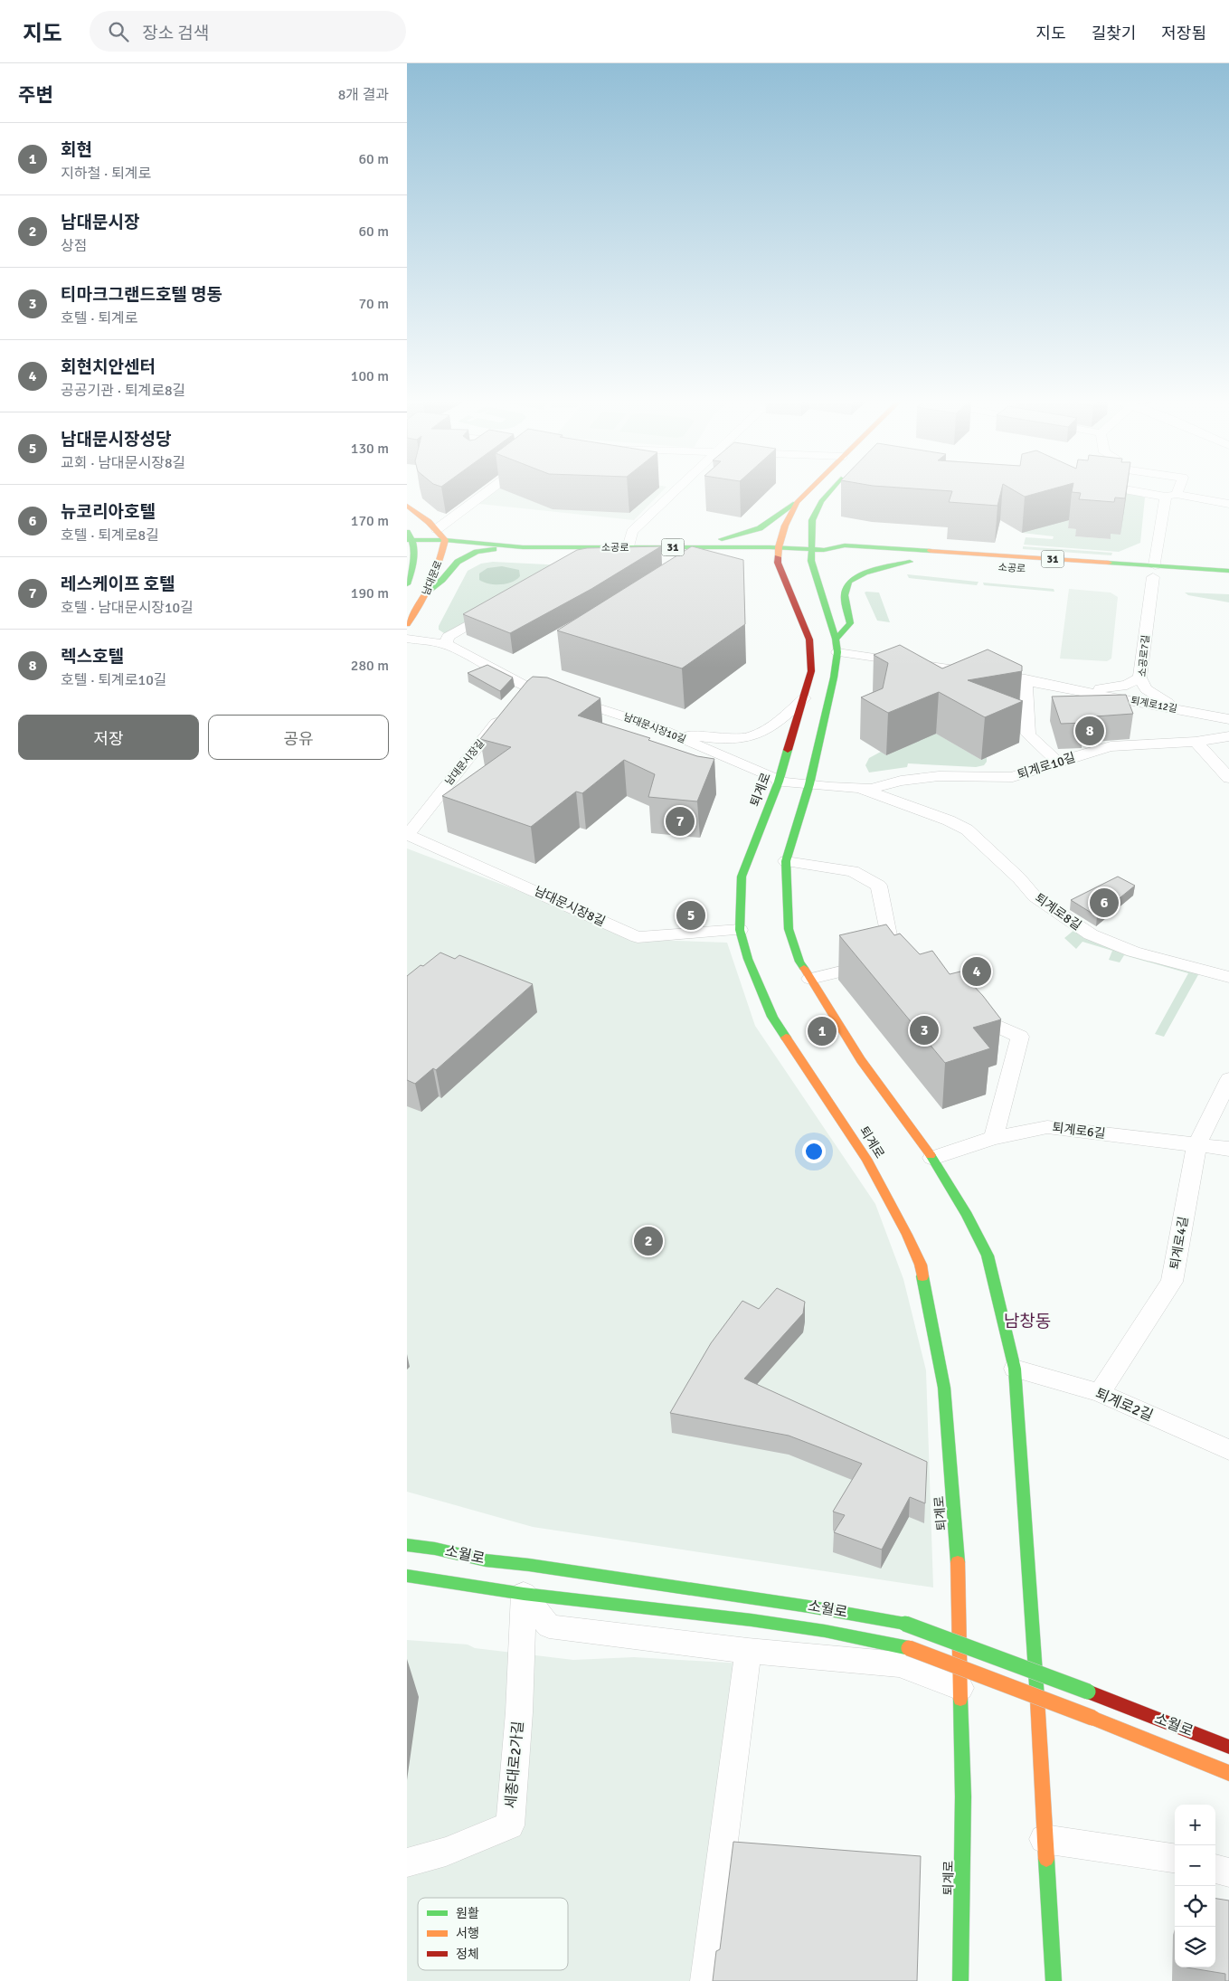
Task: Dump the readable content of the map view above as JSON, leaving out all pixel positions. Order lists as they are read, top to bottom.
{
  "streets": {
    "main road": [
      "소공로",
      "31",
      "남대문로",
      "퇴계로",
      "소월로"
    ],
    "street": [
      "소공로7길",
      "퇴계로12길",
      "남대문시장10길",
      "남대문시장길",
      "퇴계로10길",
      "남대문시장8길",
      "퇴계로8길",
      "퇴계로6길",
      "퇴계로4길",
      "퇴계로2길",
      "세종대로2가길"
    ]
  },
  "crossings": [
    ["소공로", "남대문로"],
    ["소공로", "소공로7길"],
    ["소공로", "퇴계로"],
    ["소공로7길", "퇴계로12길"],
    ["남대문시장10길", "퇴계로10길"],
    ["남대문시장10길", "퇴계로"],
    ["남대문시장길", "남대문시장8길"],
    ["퇴계로10길", "퇴계로8길"],
    ["퇴계로", "남대문시장8길"],
    ["퇴계로6길", "퇴계로4길"],
    ["퇴계로4길", "퇴계로2길"],
    ["소월로", "세종대로2가길"]
  ],
  "districts": ["남창동"],
  "legend": ["원활", "서행", "정체"],
  "page": {
    "header": "지도",
    "search": "장소 검색",
    "nav": ["지도", "길찾기", "저장됨"],
    "heading": ["주변", "8개 결과"],
    "list": [
      {
        "mark": "1",
        "name": "회현",
        "note": "지하철 · 퇴계로",
        "value": "60 m"
      },
      {
        "mark": "2",
        "name": "남대문시장",
        "note": "상점",
        "value": "60 m"
      },
      {
        "mark": "3",
        "name": "티마크그랜드호텔 명동",
        "note": "호텔 · 퇴계로",
        "value": "70 m"
      },
      {
        "mark": "4",
        "name": "회현치안센터",
        "note": "공공기관 · 퇴계로8길",
        "value": "100 m"
      },
      {
        "mark": "5",
        "name": "남대문시장성당",
        "note": "교회 · 남대문시장8길",
        "value": "130 m"
      },
      {
        "mark": "6",
        "name": "뉴코리아호텔",
        "note": "호텔 · 퇴계로8길",
        "value": "170 m"
      },
      {
        "mark": "7",
        "name": "레스케이프 호텔",
        "note": "호텔 · 남대문시장10길",
        "value": "190 m"
      },
      {
        "mark": "8",
        "name": "렉스호텔",
        "note": "호텔 · 퇴계로10길",
        "value": "280 m"
      }
    ],
    "buttons": ["저장", "공유"],
    "pins": [
      "8",
      "7",
      "6",
      "5",
      "4",
      "3",
      "1",
      "2"
    ],
    "map_buttons": ["+", "−"]
  }
}
